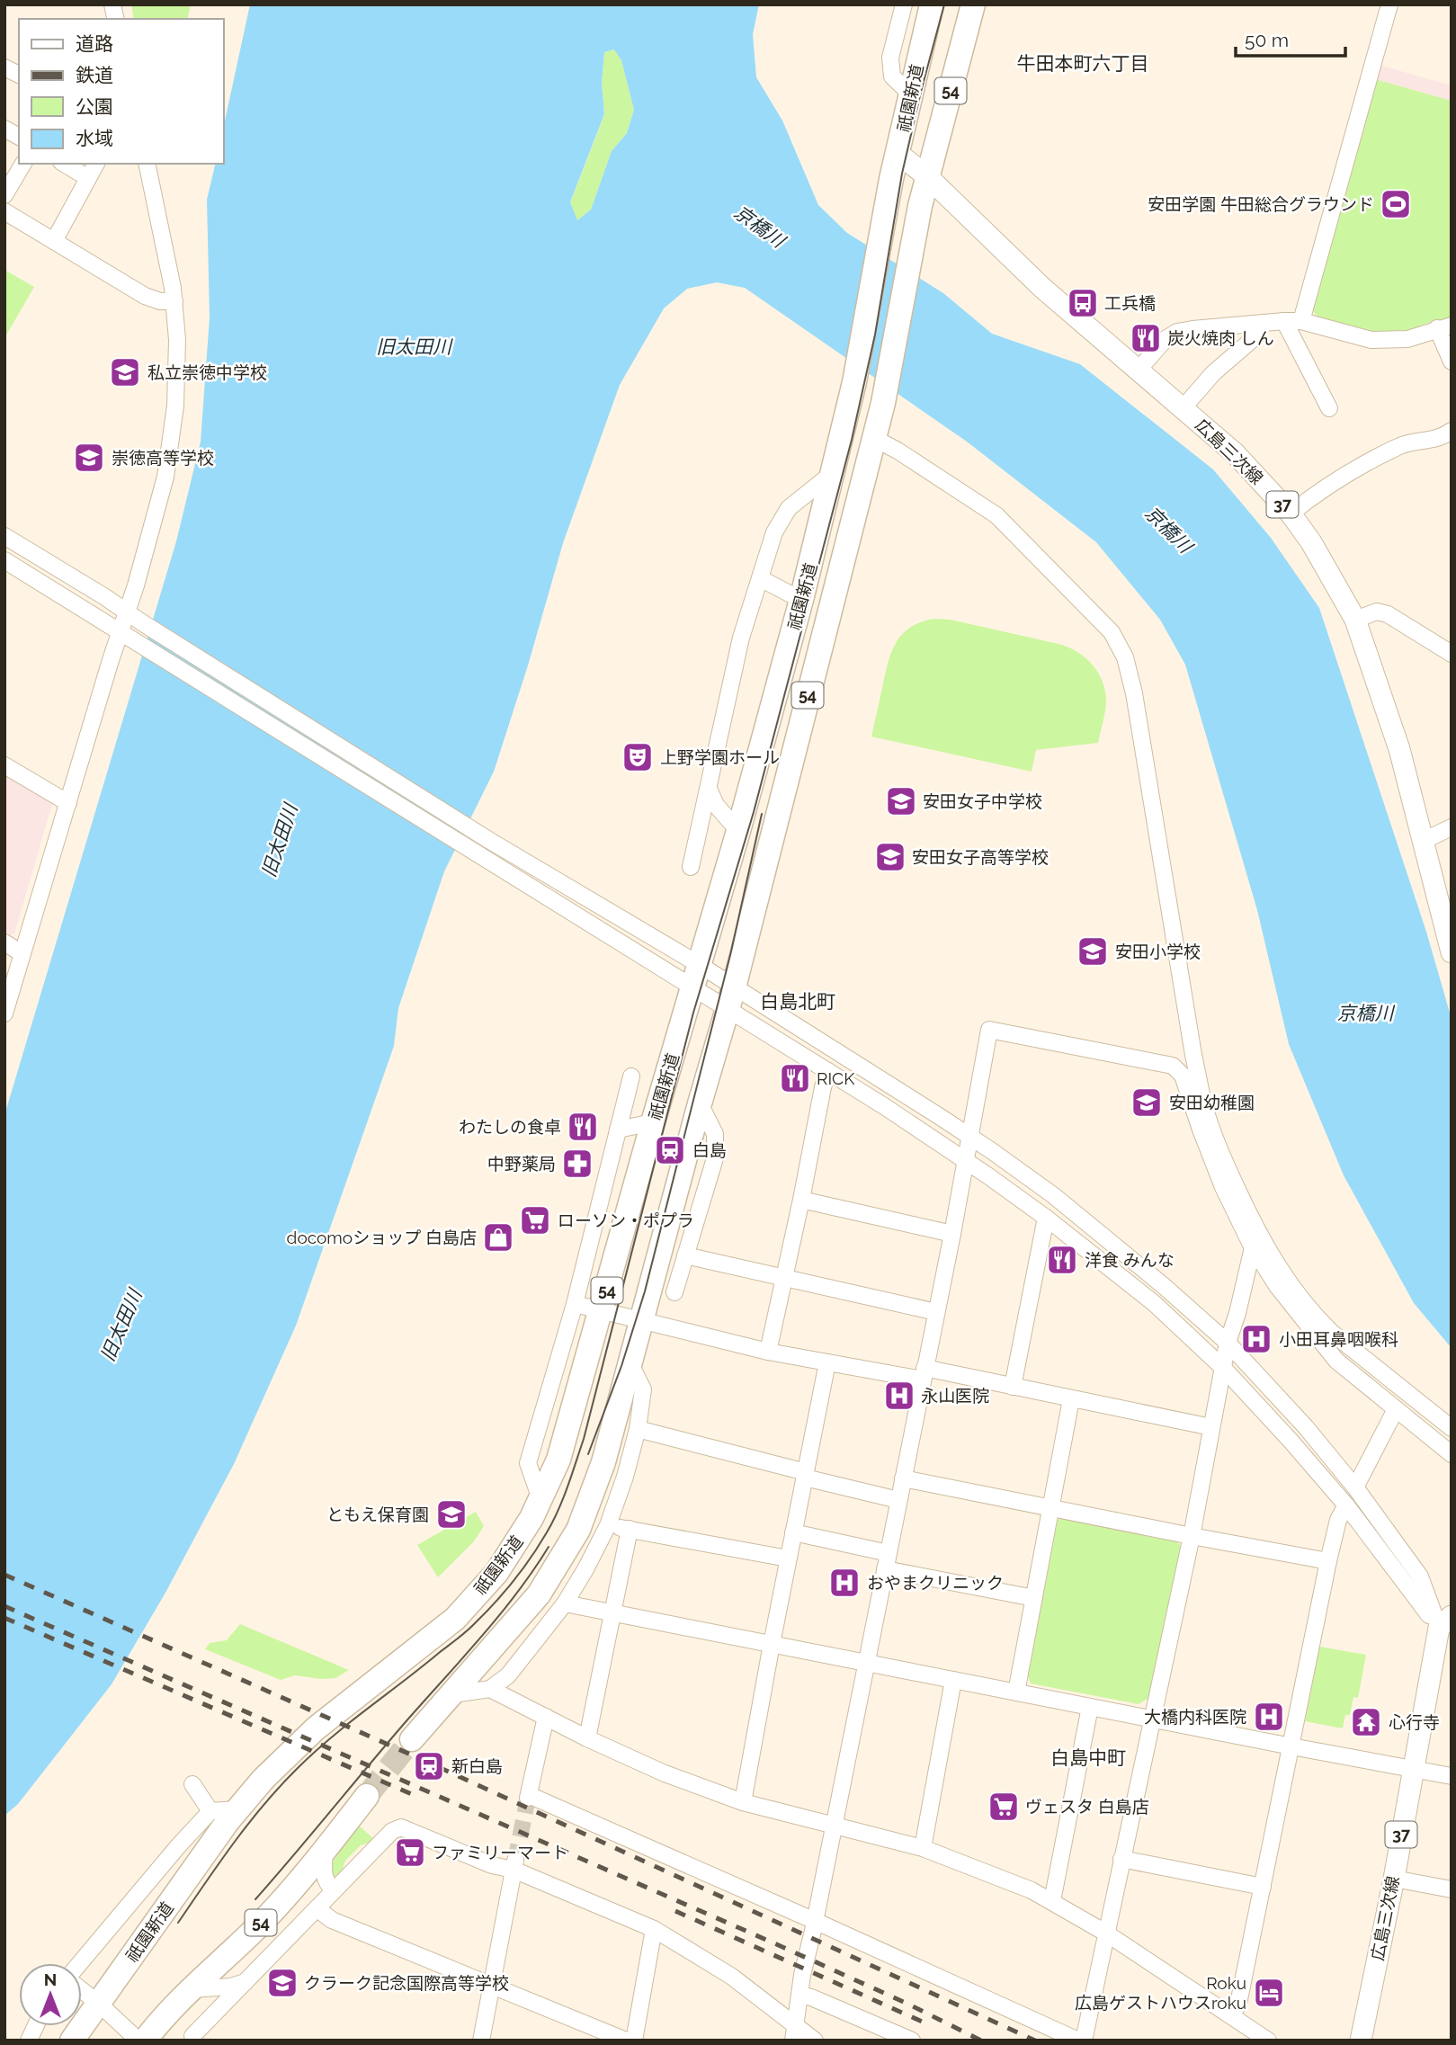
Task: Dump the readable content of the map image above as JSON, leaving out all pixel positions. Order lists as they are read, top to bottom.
{
  "streets": {
    "highway": ["54", "祇園新道"],
    "main road": ["広島三次線", "37"]
  },
  "crossings": [
    ["祇園新道", "広島三次線"]
  ],
  "districts": ["牛田本町六丁目", "白島北町", "白島中町"],
  "water": ["京橋川", "旧太田川"],
  "places": {
    "sports": ["安田学園 牛田総合グラウンド"],
    "bus stop": ["工兵橋"],
    "restaurant": [
      "炭火焼肉 しん",
      "RICK",
      "わたしの食卓",
      "洋食 みんな"
    ],
    "school or university": [
      "私立崇徳中学校",
      "崇徳高等学校",
      "安田女子中学校",
      "安田女子高等学校",
      "安田小学校",
      "安田幼稚園",
      "ともえ保育園",
      "クラーク記念国際高等学校"
    ],
    "theatre": ["上野学園ホール"],
    "station": ["白島", "新白島"],
    "pharmacy": ["中野薬局"],
    "supermarket": ["ローソン・ポプラ", "ヴェスタ 白島店", "ファミリーマート"],
    "shop": ["docomoショップ 白島店"],
    "hospital": [
      "小田耳鼻咽喉科",
      "永山医院",
      "おやまクリニック",
      "大橋内科医院"
    ],
    "temple": ["心行寺"],
    "hotel": ["Roku 広島ゲストハウスroku"]
  },
  "legend": [
    "道路",
    "鉄道",
    "公園",
    "水域"
  ],
  "scale_bar": "50 m",
  "north": "top"
}
